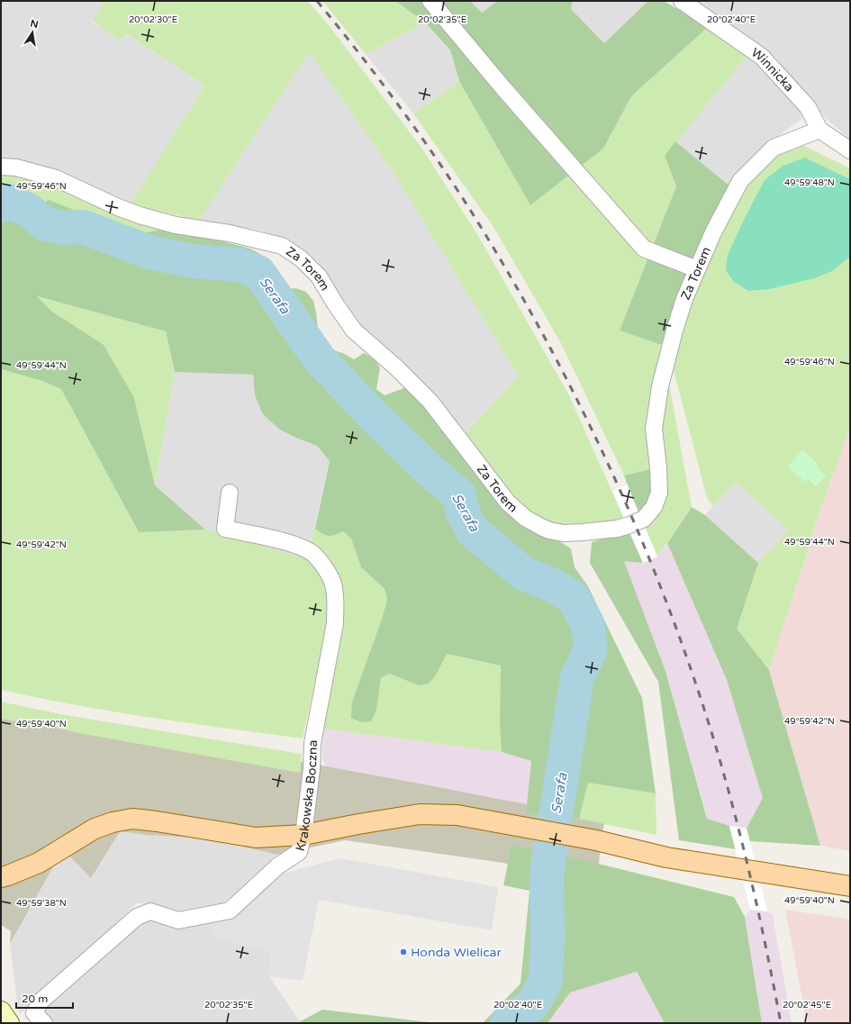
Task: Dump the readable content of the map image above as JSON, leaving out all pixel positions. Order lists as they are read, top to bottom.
{
  "streets": {
    "street": ["Winnicka", "Za Torem", "Krakowska Boczna"]
  },
  "crossings": [
    ["Winnicka", "Za Torem"]
  ],
  "water": ["Serafa"],
  "places": ["Honda Wielicar"],
  "scale_bar": "20 m",
  "north": "top",
  "coordinates": [
    "20°02'30\"E",
    "20°02'35\"E",
    "20°02'40\"E",
    "49°59'48\"N",
    "49°59'46\"N",
    "49°59'44\"N",
    "49°59'42\"N",
    "49°59'40\"N",
    "49°59'38\"N",
    "20°02'45\"E"
  ]
}
